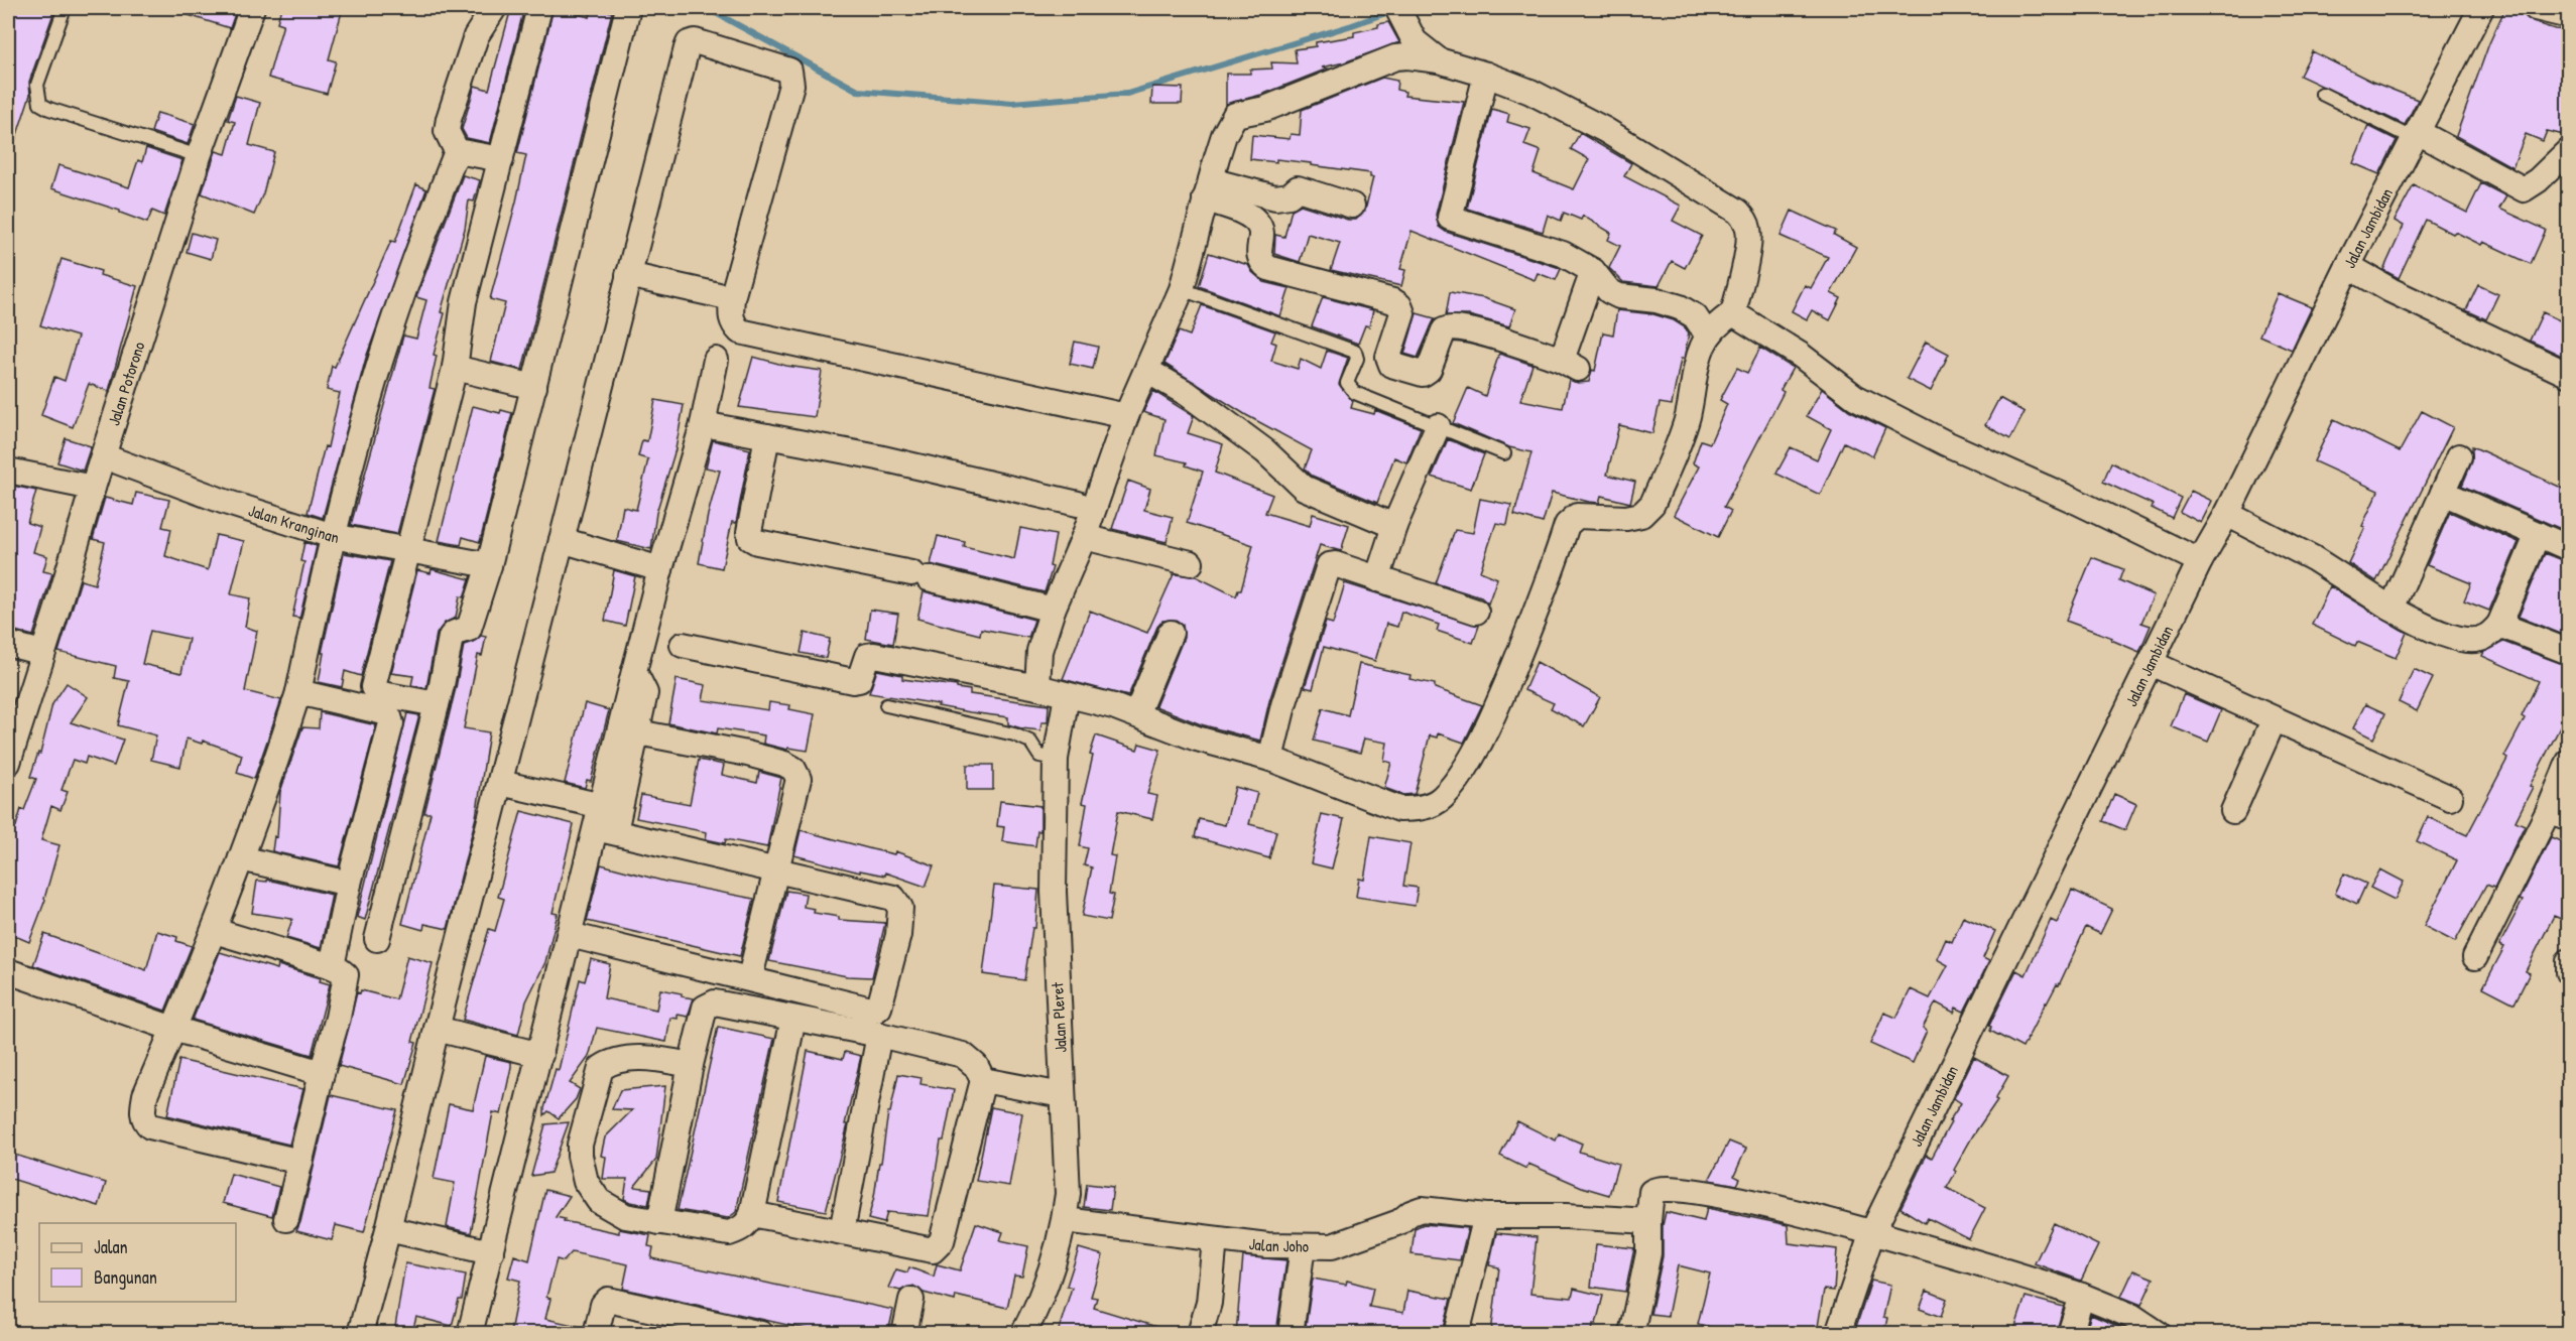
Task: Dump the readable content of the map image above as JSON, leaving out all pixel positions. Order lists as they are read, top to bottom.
{
  "streets": {
    "street": [
      "Jalan Jambidan",
      "Jalan Potorono",
      "Jalan Kranginan",
      "Jalan Pleret",
      "Jalan Joho"
    ]
  },
  "crossings": [
    ["Jalan Potorono", "Jalan Kranginan"],
    ["Jalan Pleret", "Jalan Joho"]
  ],
  "legend": ["Jalan", "Bangunan"]
}
